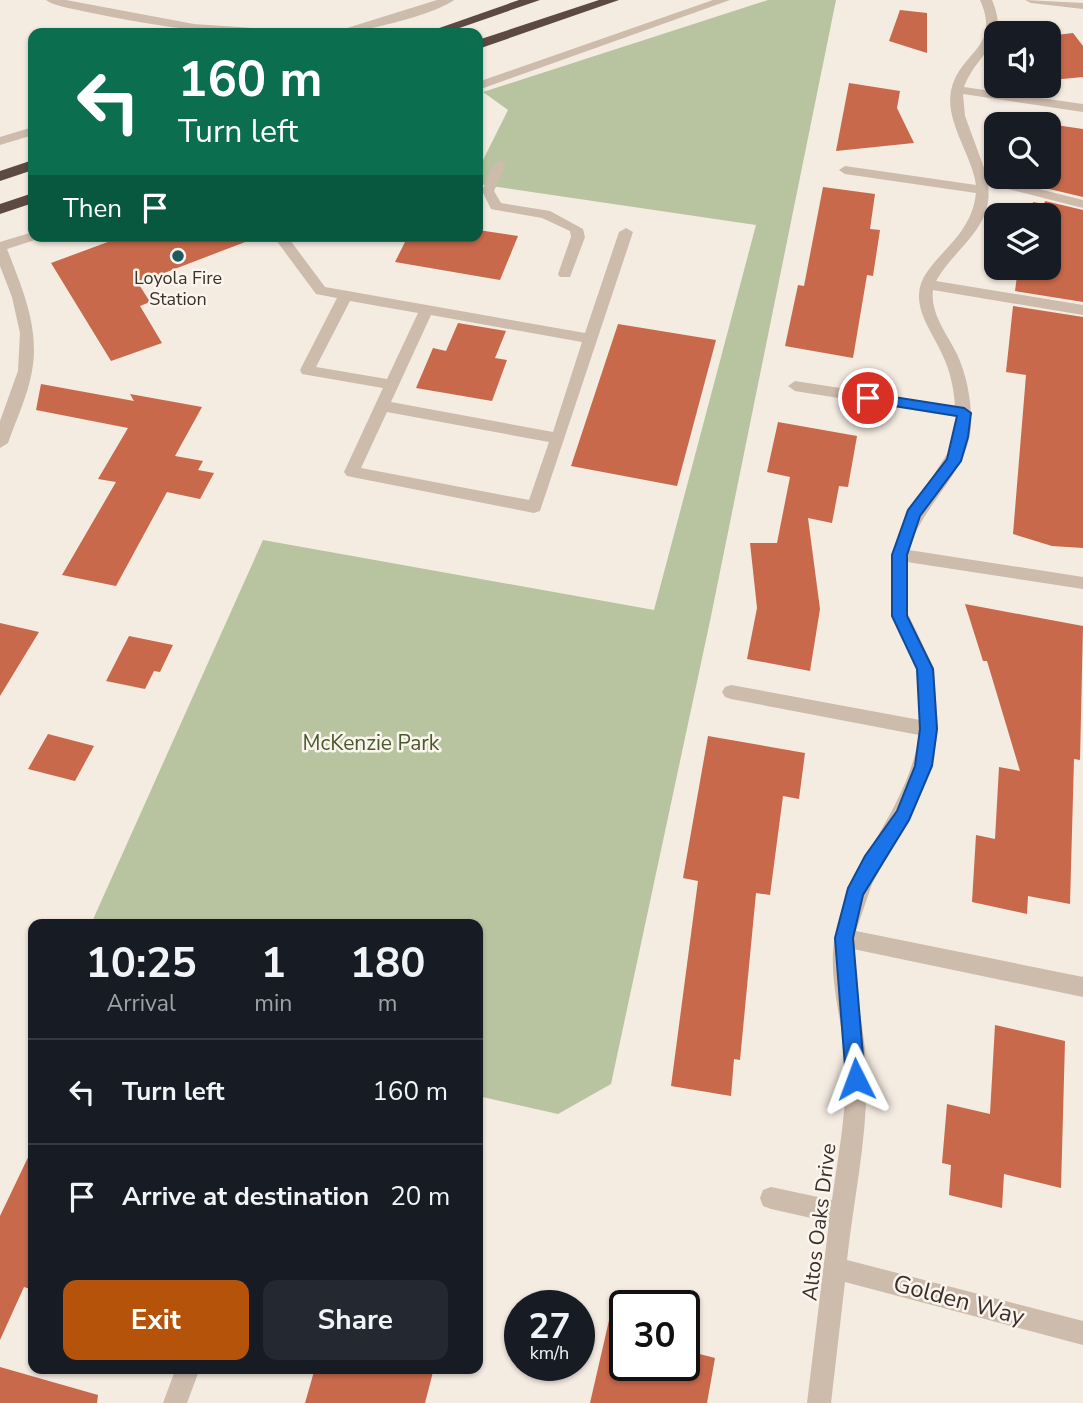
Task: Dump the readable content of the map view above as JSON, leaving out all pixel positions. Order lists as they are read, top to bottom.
{
  "streets": {
    "street": ["Altos Oaks Drive", "Golden Way"]
  },
  "crossings": [
    ["Altos Oaks Drive", "Golden Way"]
  ],
  "parks": ["McKenzie Park"],
  "places": ["Loyola Fire Station"],
  "page": {
    "turn": ["160 m", "Turn left"],
    "then": "Then",
    "eta": [
      "10:25",
      "Arrival",
      "1",
      "min",
      "180",
      "m"
    ],
    "list": [
      {
        "name": "Turn left",
        "value": "160 m"
      },
      {
        "name": "Arrive at destination",
        "value": "20 m"
      }
    ],
    "buttons": ["Exit", "Share"],
    "speed": "27 km/h",
    "limit": "30"
  }
}
